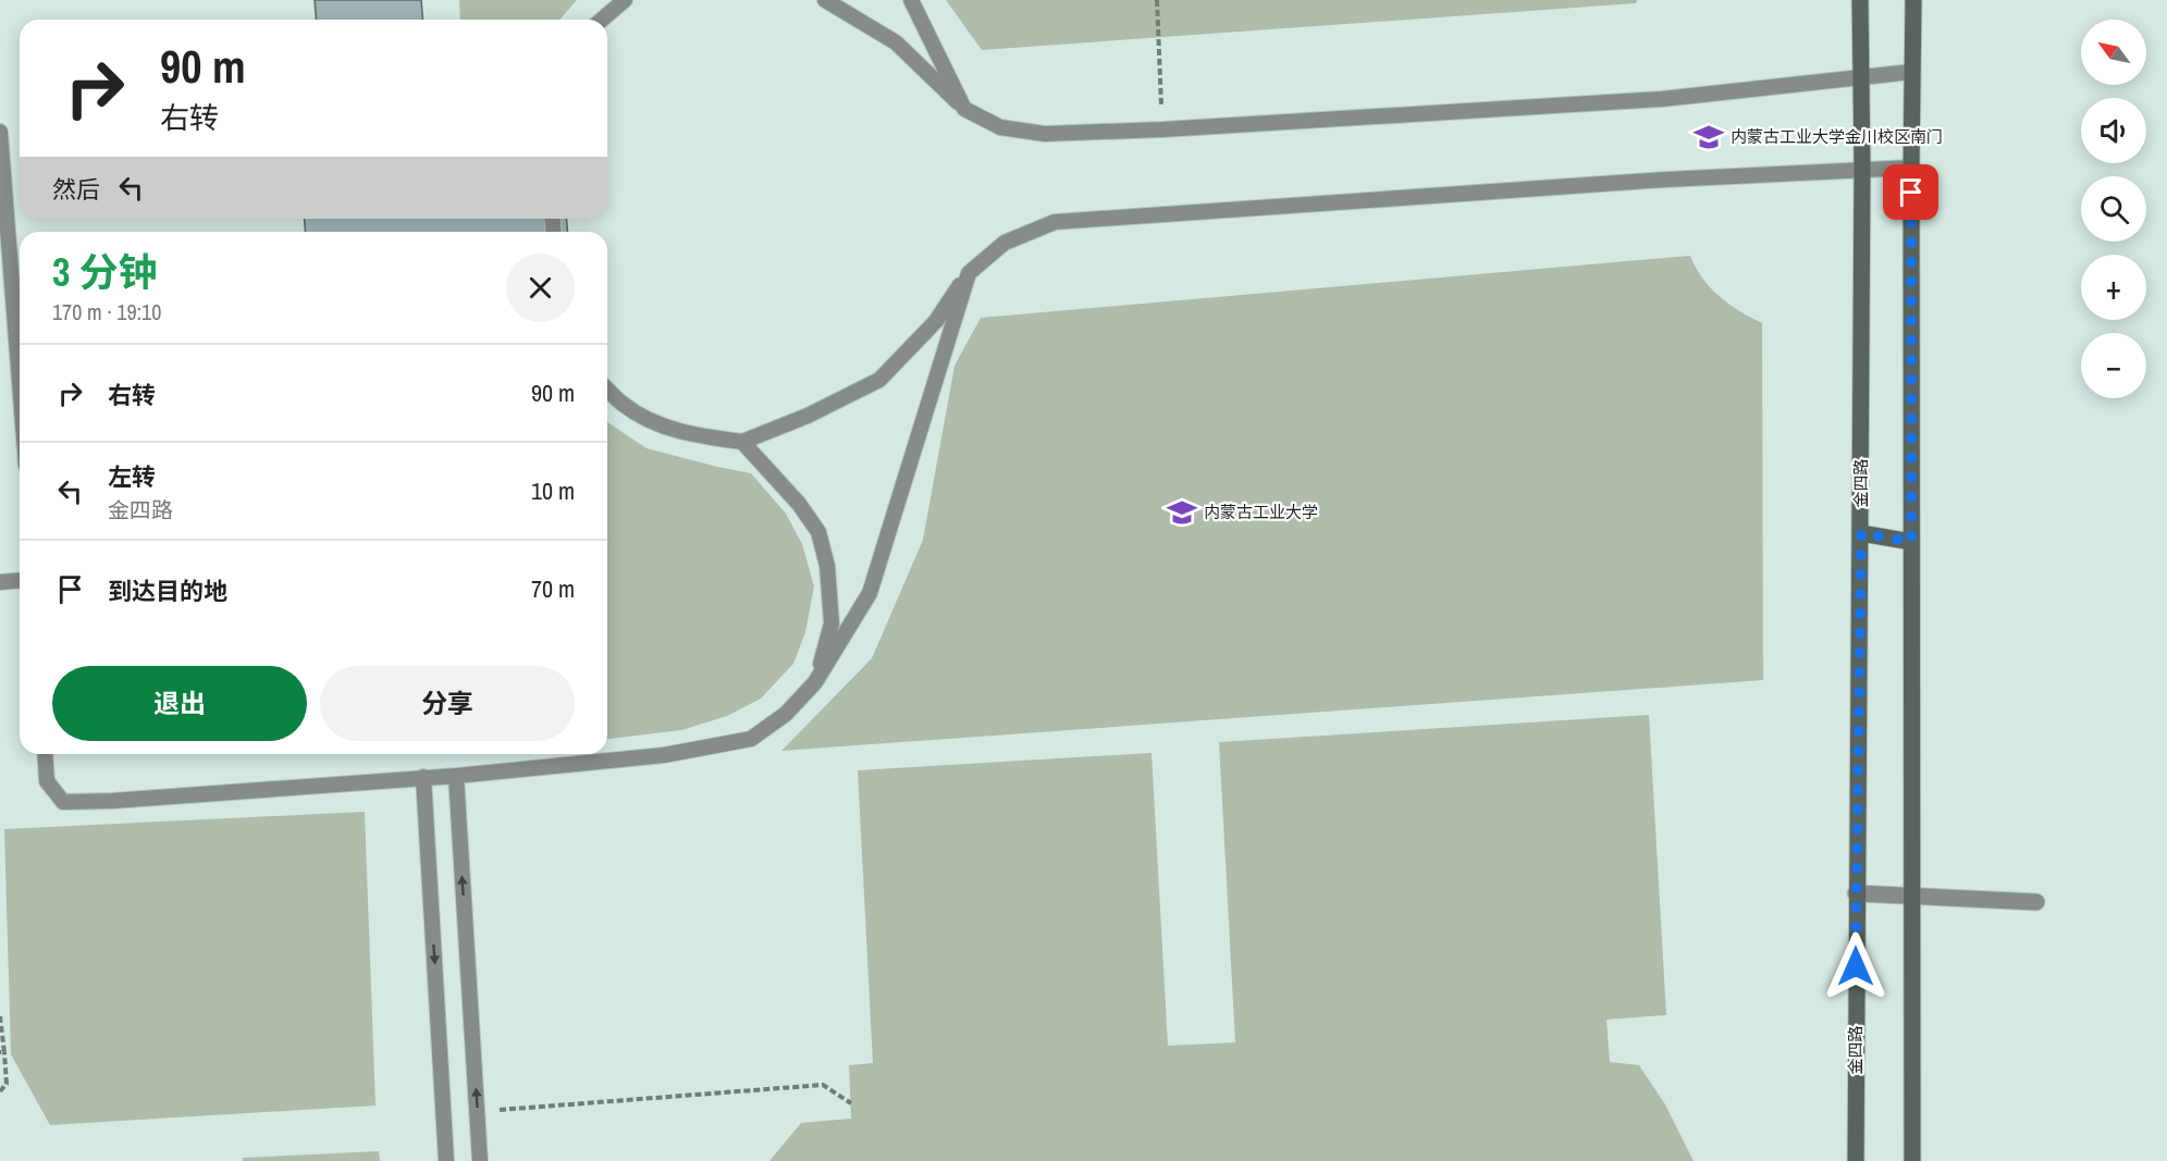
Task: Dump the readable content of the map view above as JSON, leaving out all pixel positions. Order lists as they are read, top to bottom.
{
  "streets": {
    "street": ["金四路"]
  },
  "places": {
    "school or university": ["内蒙古工业大学金川校区南门", "内蒙古工业大学"]
  },
  "north": "top left",
  "page": {
    "map_buttons": ["+", "−"],
    "turn": ["90 m", "右转"],
    "then": "然后",
    "heading": ["3 分钟", "170 m · 19:10"],
    "list": [
      {
        "name": "右转",
        "value": "90 m"
      },
      {
        "name": "左转",
        "note": "金四路",
        "value": "10 m"
      },
      {
        "name": "到达目的地",
        "value": "70 m"
      }
    ],
    "buttons": ["退出", "分享"]
  }
}
